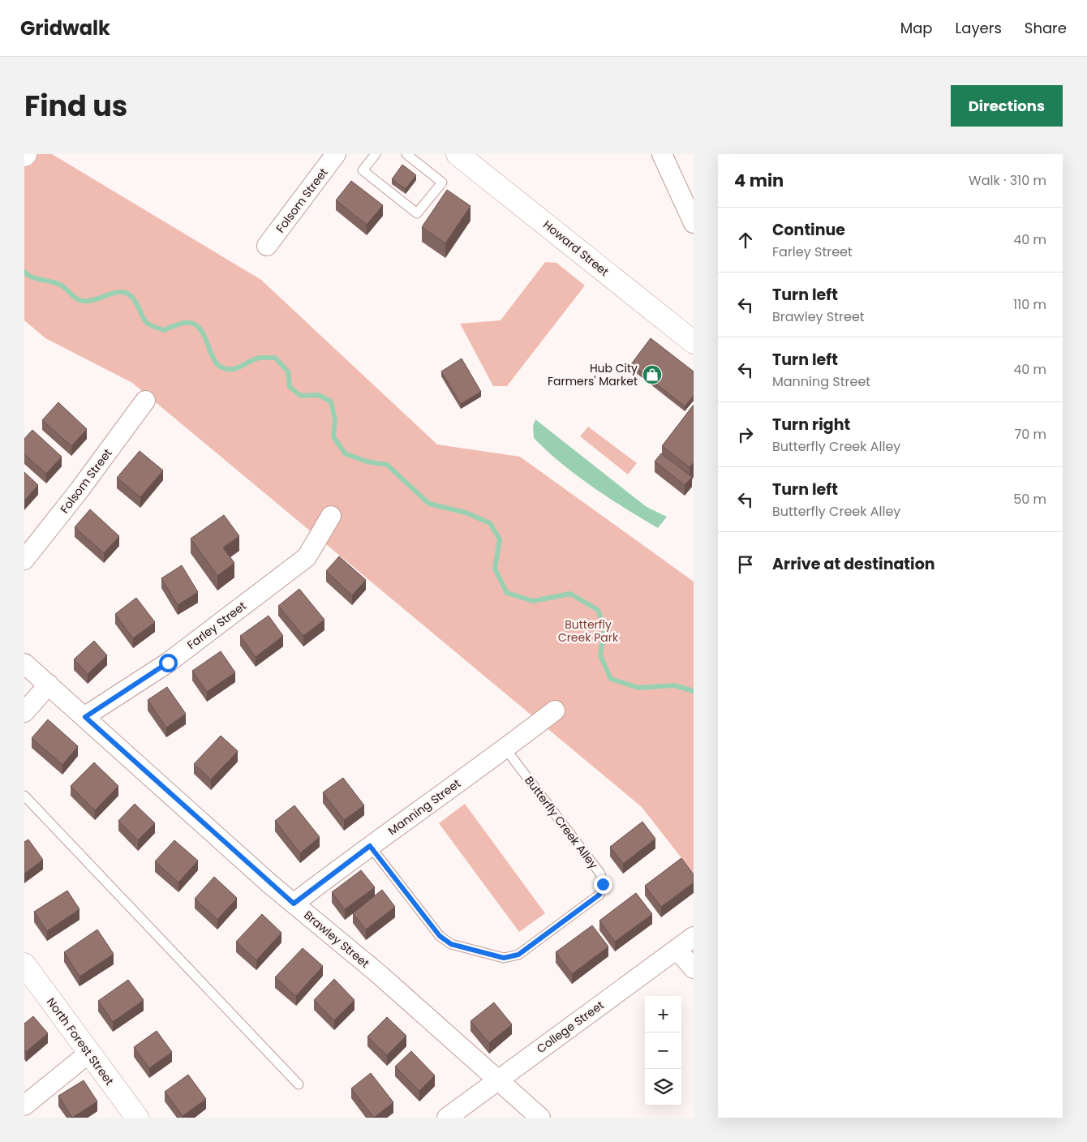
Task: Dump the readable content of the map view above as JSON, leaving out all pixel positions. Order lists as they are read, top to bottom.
{
  "streets": {
    "street": [
      "Folsom Street",
      "Howard Street",
      "Farley Street",
      "Manning Street",
      "Brawley Street",
      "College Street",
      "North Forest Street"
    ],
    "lane": ["Butterfly Creek Alley"]
  },
  "crossings": [
    ["Farley Street", "Brawley Street"],
    ["Manning Street", "Butterfly Creek Alley"],
    ["Manning Street", "Brawley Street"],
    ["Brawley Street", "College Street"]
  ],
  "parks": ["Butterfly Creek Park"],
  "places": {
    "shop": ["Hub City Farmers' Market"]
  },
  "page": {
    "header": "Gridwalk",
    "nav": ["Map", "Layers", "Share"],
    "title": "Find us",
    "buttons": "Directions",
    "heading": ["4 min", "Walk · 310 m"],
    "list": [
      ["Continue", "Farley Street", "40 m"],
      ["Turn left", "Brawley Street", "110 m"],
      ["Turn left", "Manning Street", "40 m"],
      ["Turn right", "Butterfly Creek Alley", "70 m"],
      ["Turn left", "Butterfly Creek Alley", "50 m"],
      "Arrive at destination"
    ],
    "map_buttons": ["+", "−"]
  }
}
